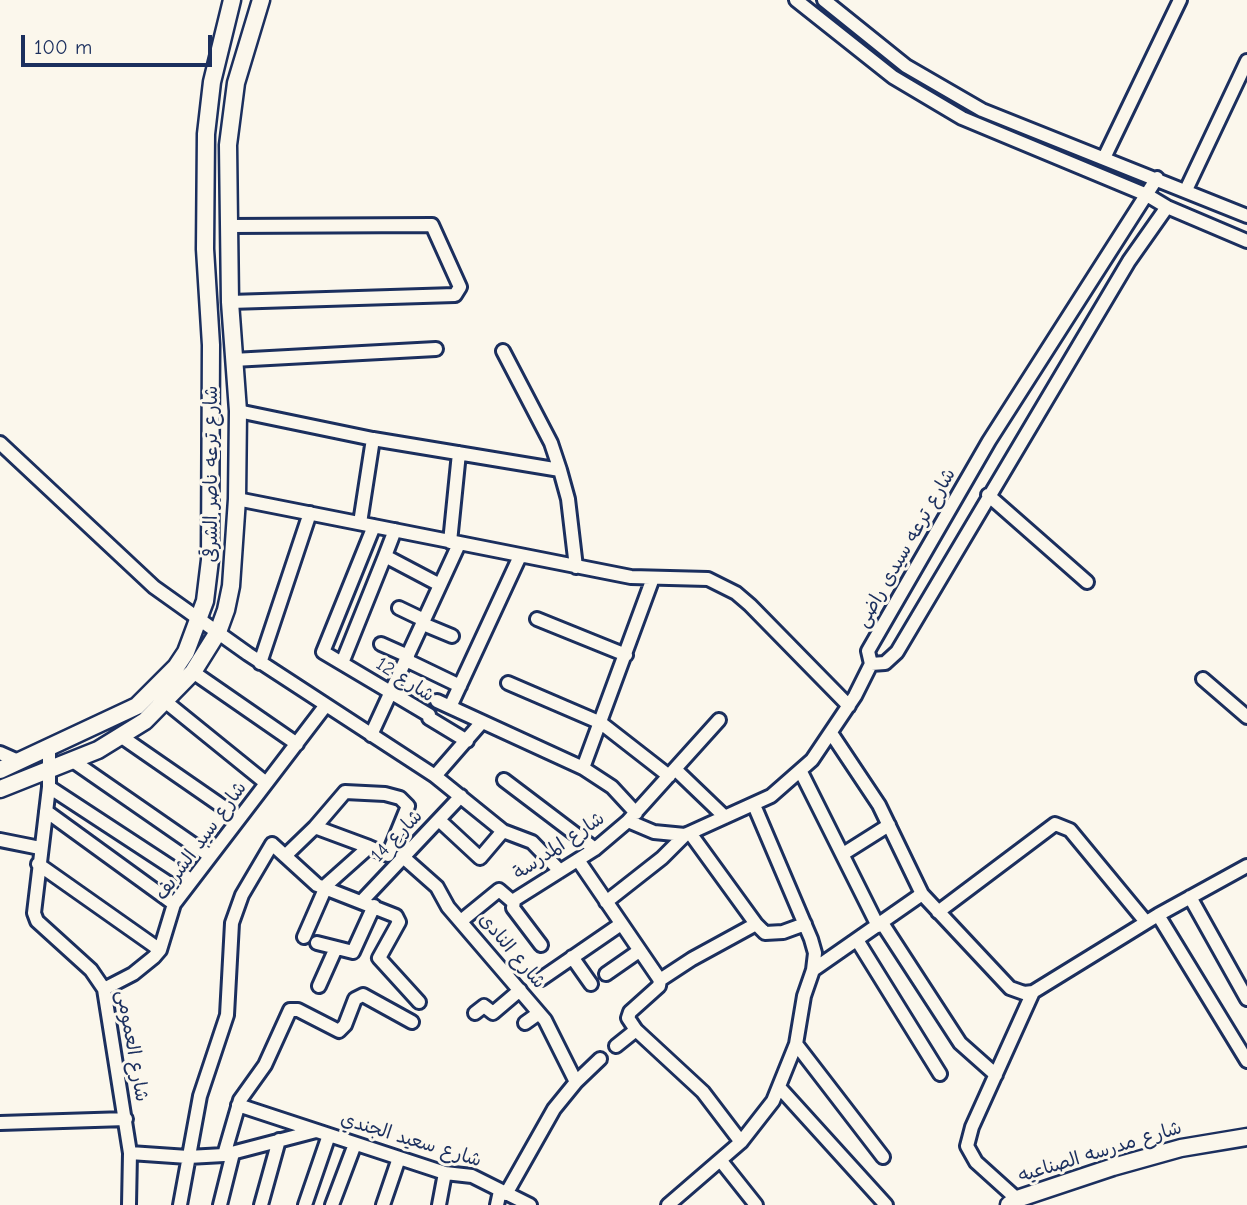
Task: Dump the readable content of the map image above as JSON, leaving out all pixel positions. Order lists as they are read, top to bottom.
{
  "streets": {
    "street": [
      "شارع ترعه ناصر الشرقى",
      "شارع ترعه سيدى راضى",
      "شارع 12",
      "شارع 14",
      "شارع سيد الشريف",
      "شارع المدرسة",
      "شارع النادى",
      "شارع العمومى",
      "شارع سعيد الجندي",
      "شارع مدرسه الصناعيه"
    ]
  },
  "crossings": [
    ["شارع 14", "شارع النادى"]
  ],
  "scale_bar": "100 m"
}
